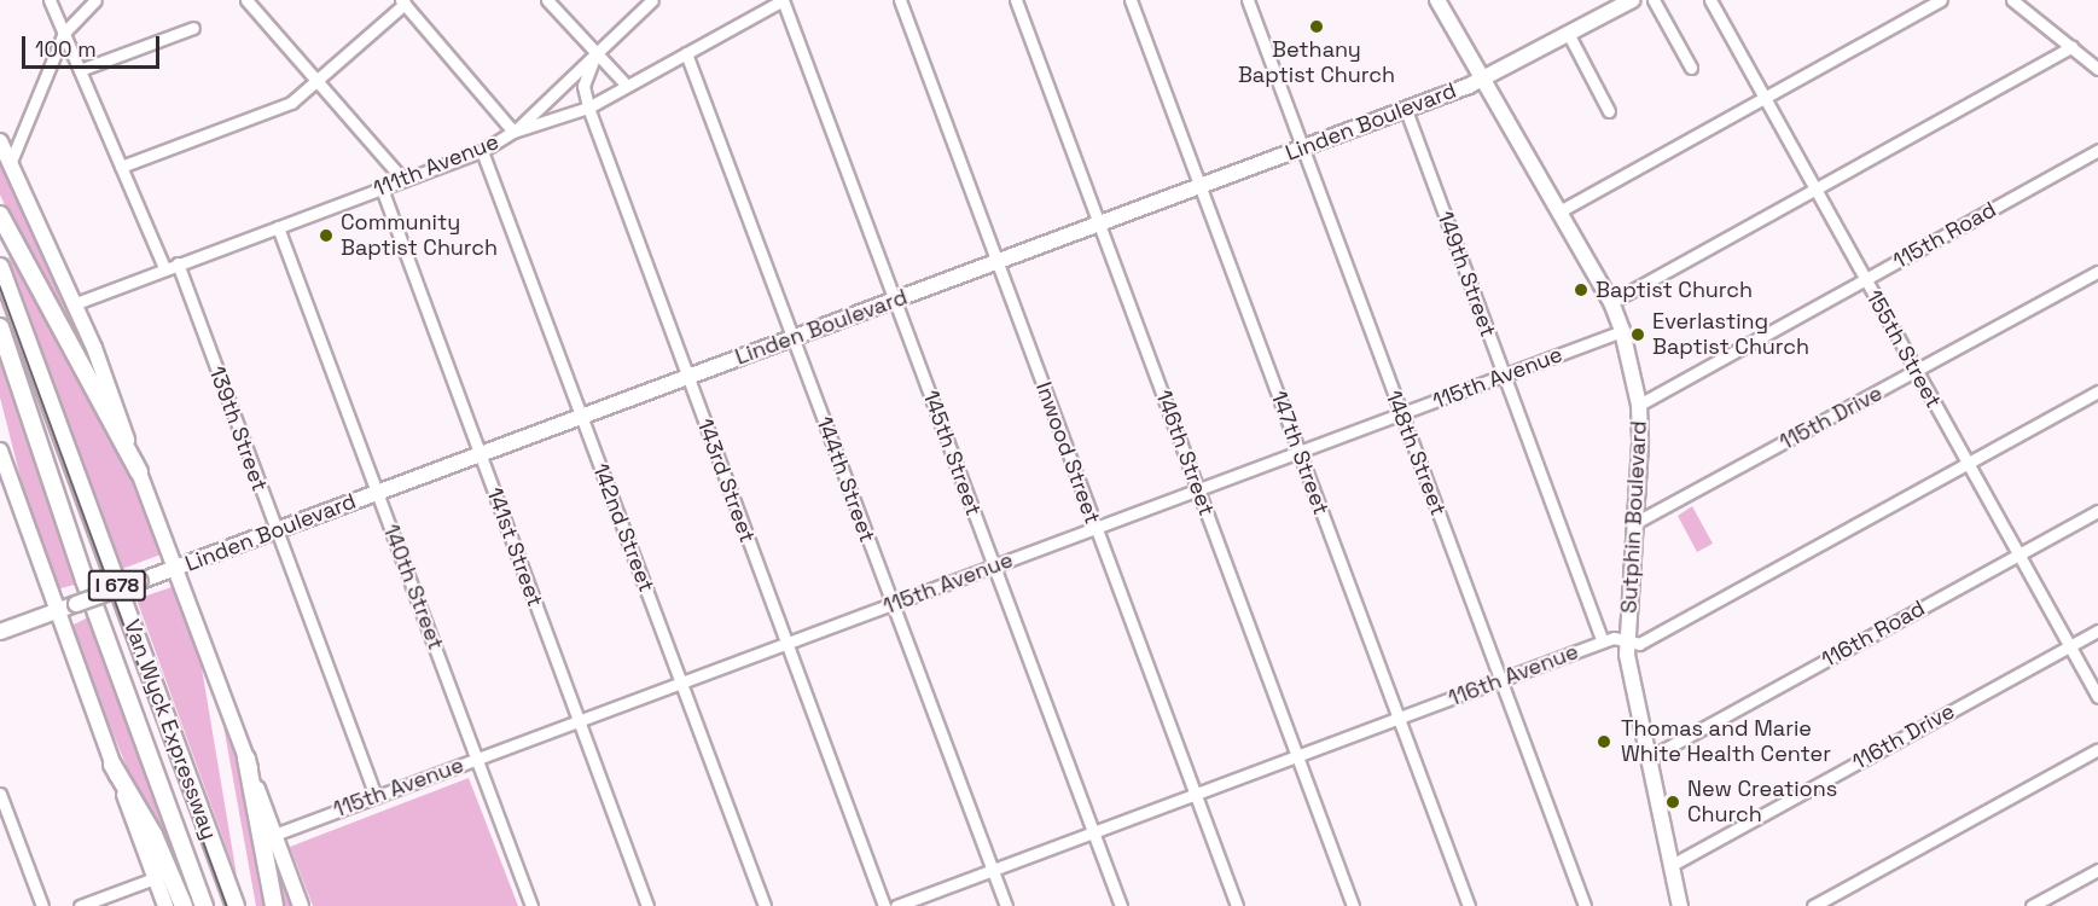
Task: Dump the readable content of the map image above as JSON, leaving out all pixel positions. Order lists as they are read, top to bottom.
{
  "streets": {
    "highway": ["I 678", "Van Wyck Expressway"],
    "main road": ["Linden Boulevard", "Sutphin Boulevard"],
    "street": [
      "111th Avenue",
      "115th Road",
      "149th Street",
      "155th Street",
      "115th Avenue",
      "115th Drive",
      "139th Street",
      "145th Street",
      "Inwood Street",
      "146th Street",
      "147th Street",
      "148th Street",
      "144th Street",
      "143rd Street",
      "142nd Street",
      "141st Street",
      "140th Street",
      "116th Road",
      "116th Avenue",
      "116th Drive"
    ]
  },
  "crossings": [
    ["Linden Boulevard", "149th Street"],
    ["Linden Boulevard", "139th Street"],
    ["Linden Boulevard", "145th Street"],
    ["Linden Boulevard", "Inwood Street"],
    ["Linden Boulevard", "146th Street"],
    ["Linden Boulevard", "147th Street"],
    ["Linden Boulevard", "148th Street"],
    ["Linden Boulevard", "144th Street"],
    ["Linden Boulevard", "143rd Street"],
    ["Linden Boulevard", "Sutphin Boulevard"],
    ["Linden Boulevard", "142nd Street"],
    ["Linden Boulevard", "141st Street"],
    ["Linden Boulevard", "140th Street"],
    ["111th Avenue", "139th Street"],
    ["111th Avenue", "145th Street"],
    ["111th Avenue", "144th Street"],
    ["111th Avenue", "143rd Street"],
    ["111th Avenue", "142nd Street"],
    ["111th Avenue", "141st Street"],
    ["111th Avenue", "140th Street"],
    ["115th Road", "155th Street"],
    ["115th Road", "Sutphin Boulevard"],
    ["149th Street", "115th Avenue"],
    ["149th Street", "116th Avenue"],
    ["155th Street", "115th Drive"],
    ["155th Street", "116th Road"],
    ["155th Street", "116th Avenue"],
    ["155th Street", "116th Drive"],
    ["115th Avenue", "139th Street"],
    ["115th Avenue", "145th Street"],
    ["115th Avenue", "Inwood Street"],
    ["115th Avenue", "146th Street"],
    ["115th Avenue", "147th Street"],
    ["115th Avenue", "148th Street"],
    ["115th Avenue", "144th Street"],
    ["115th Avenue", "143rd Street"],
    ["115th Avenue", "Sutphin Boulevard"],
    ["115th Avenue", "142nd Street"],
    ["115th Avenue", "141st Street"],
    ["115th Avenue", "140th Street"],
    ["115th Drive", "Sutphin Boulevard"],
    ["145th Street", "116th Avenue"],
    ["Inwood Street", "116th Avenue"],
    ["146th Street", "116th Avenue"],
    ["147th Street", "116th Avenue"],
    ["148th Street", "116th Avenue"],
    ["144th Street", "116th Avenue"],
    ["Sutphin Boulevard", "116th Road"],
    ["Sutphin Boulevard", "116th Avenue"],
    ["Sutphin Boulevard", "116th Drive"]
  ],
  "places": [
    "Bethany Baptist Church",
    "Community Baptist Church",
    "Baptist Church",
    "Everlasting Baptist Church",
    "Thomas and Marie White Health Center",
    "New Creations Church"
  ],
  "scale_bar": "100 m"
}
